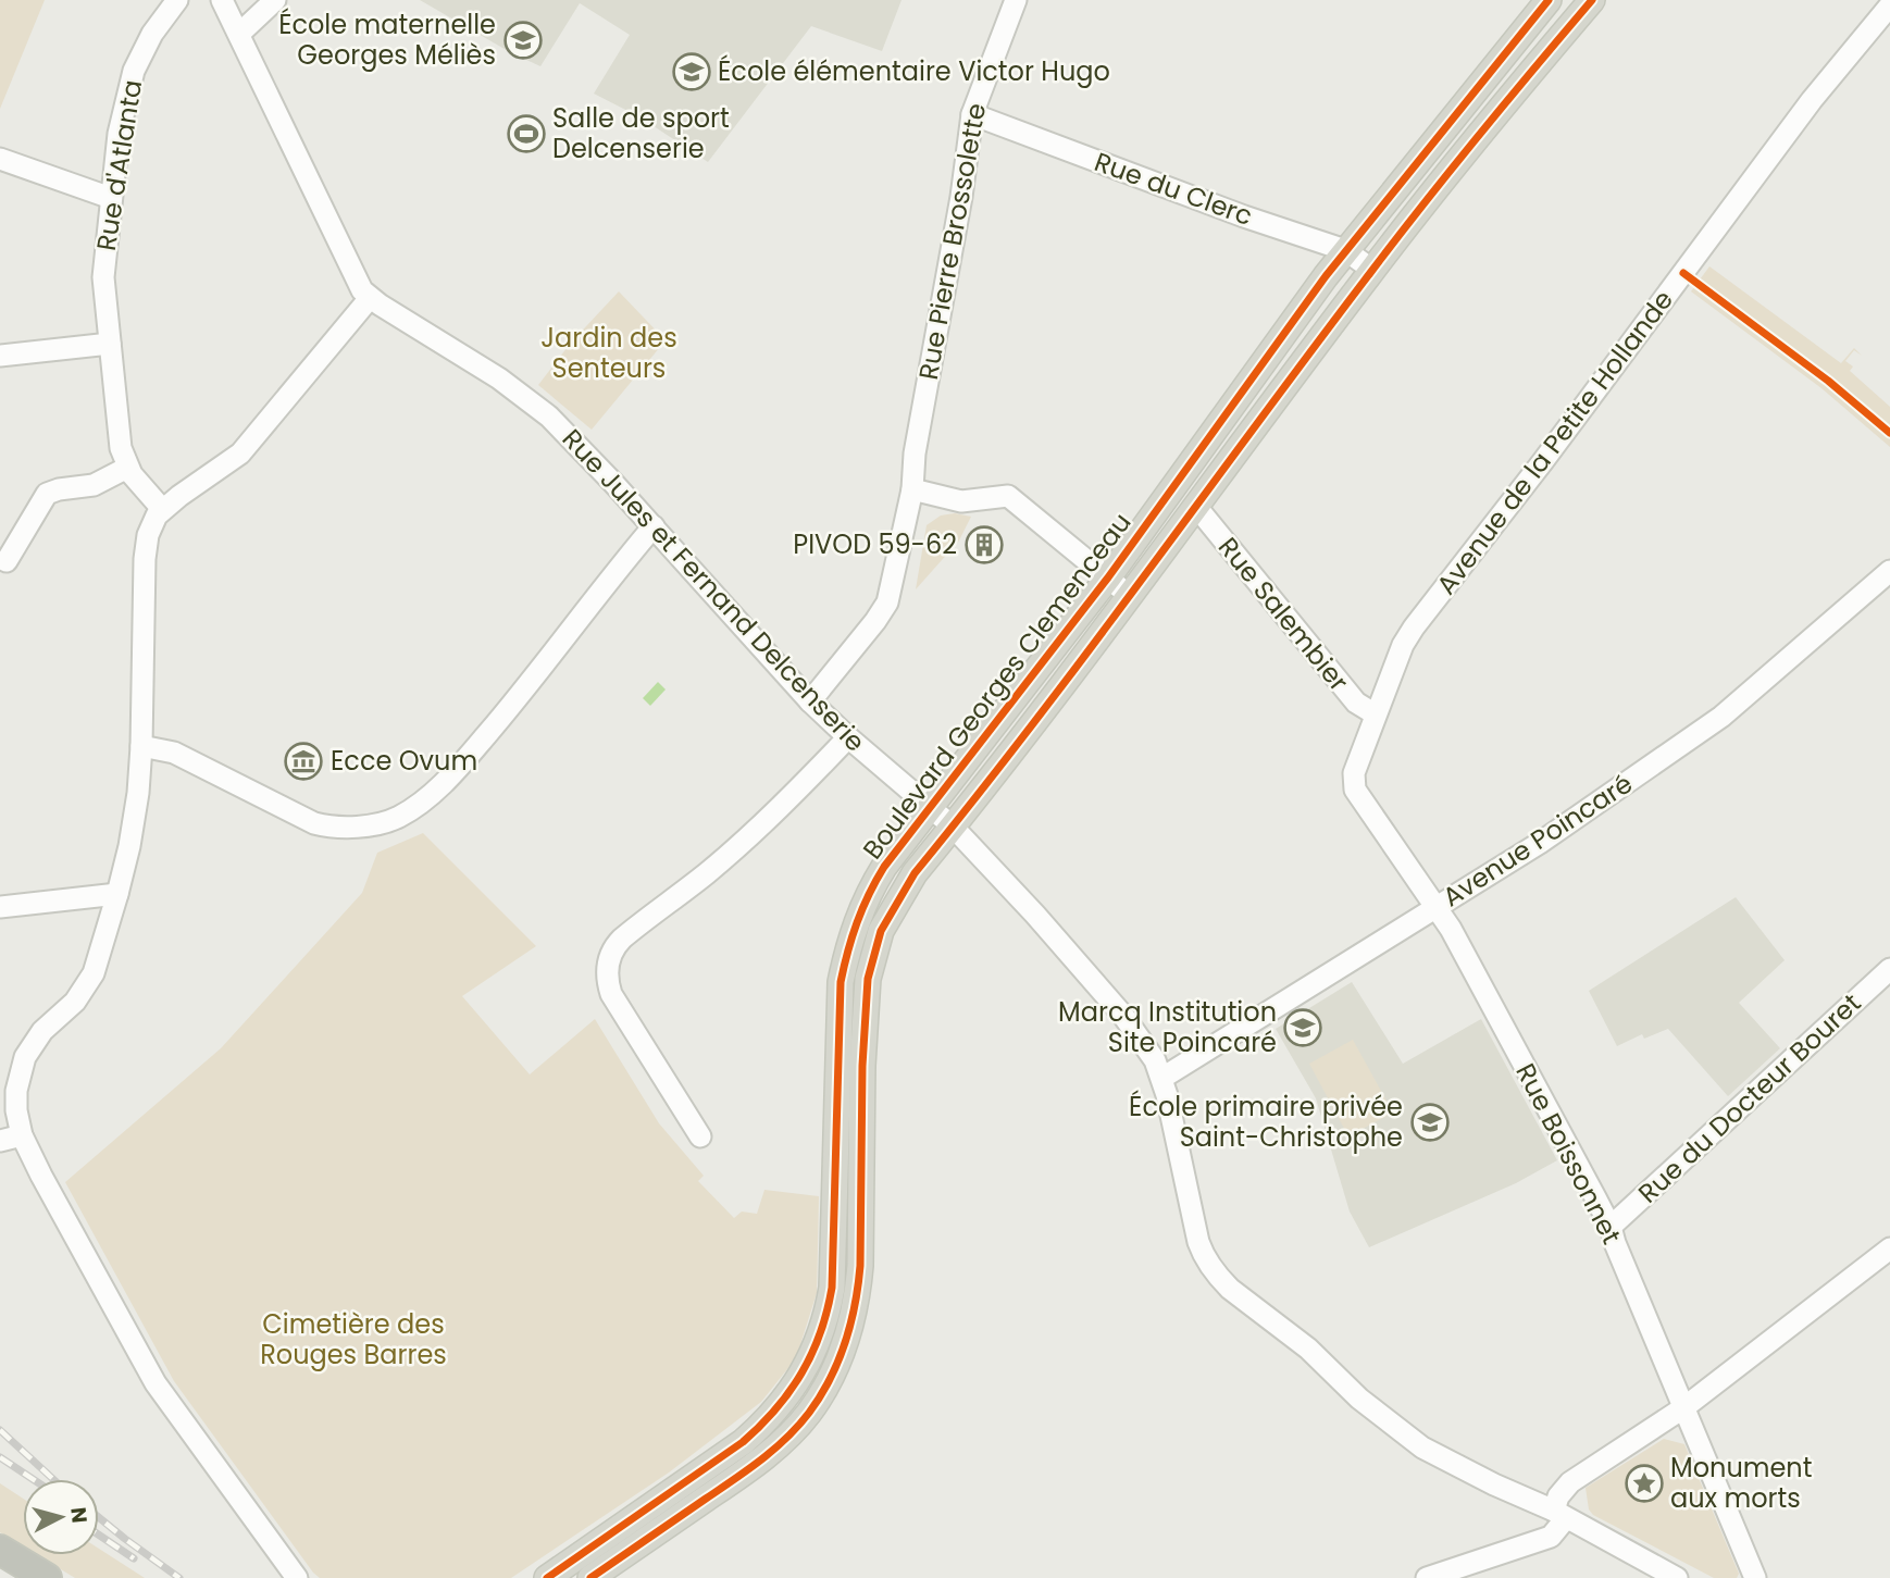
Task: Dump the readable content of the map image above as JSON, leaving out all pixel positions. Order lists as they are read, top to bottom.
{
  "streets": {
    "main road": ["Boulevard Georges Clemenceau"],
    "street": [
      "Rue d'Atlanta",
      "Rue du Clerc",
      "Rue Pierre Brossolette",
      "Avenue de la Petite Hollande",
      "Rue Jules et Fernand Delcenserie",
      "Rue Salembier",
      "Avenue Poincaré",
      "Rue du Docteur Bouret",
      "Rue Boissonnet"
    ]
  },
  "crossings": [
    ["Rue du Clerc", "Rue Pierre Brossolette"],
    ["Rue du Clerc", "Boulevard Georges Clemenceau"],
    ["Rue Pierre Brossolette", "Rue Jules et Fernand Delcenserie"],
    ["Avenue de la Petite Hollande", "Rue Salembier"],
    ["Avenue de la Petite Hollande", "Avenue Poincaré"],
    ["Avenue de la Petite Hollande", "Rue Boissonnet"],
    ["Rue Jules et Fernand Delcenserie", "Boulevard Georges Clemenceau"],
    ["Rue Jules et Fernand Delcenserie", "Avenue Poincaré"],
    ["Rue Salembier", "Boulevard Georges Clemenceau"],
    ["Avenue Poincaré", "Rue Boissonnet"],
    ["Rue du Docteur Bouret", "Rue Boissonnet"]
  ],
  "parks": ["Jardin des Senteurs", "Cimetière des Rouges Barres"],
  "places": {
    "school or university": [
      "École maternelle Georges Méliès",
      "École élémentaire Victor Hugo",
      "Marcq Institution Site Poincaré",
      "École primaire privée Saint-Christophe"
    ],
    "sports": ["Salle de sport Delcenserie"],
    "building": ["PIVOD 59-62"],
    "museum": ["Ecce Ovum"],
    "place": ["Monument aux morts"]
  },
  "north": "right"
}
